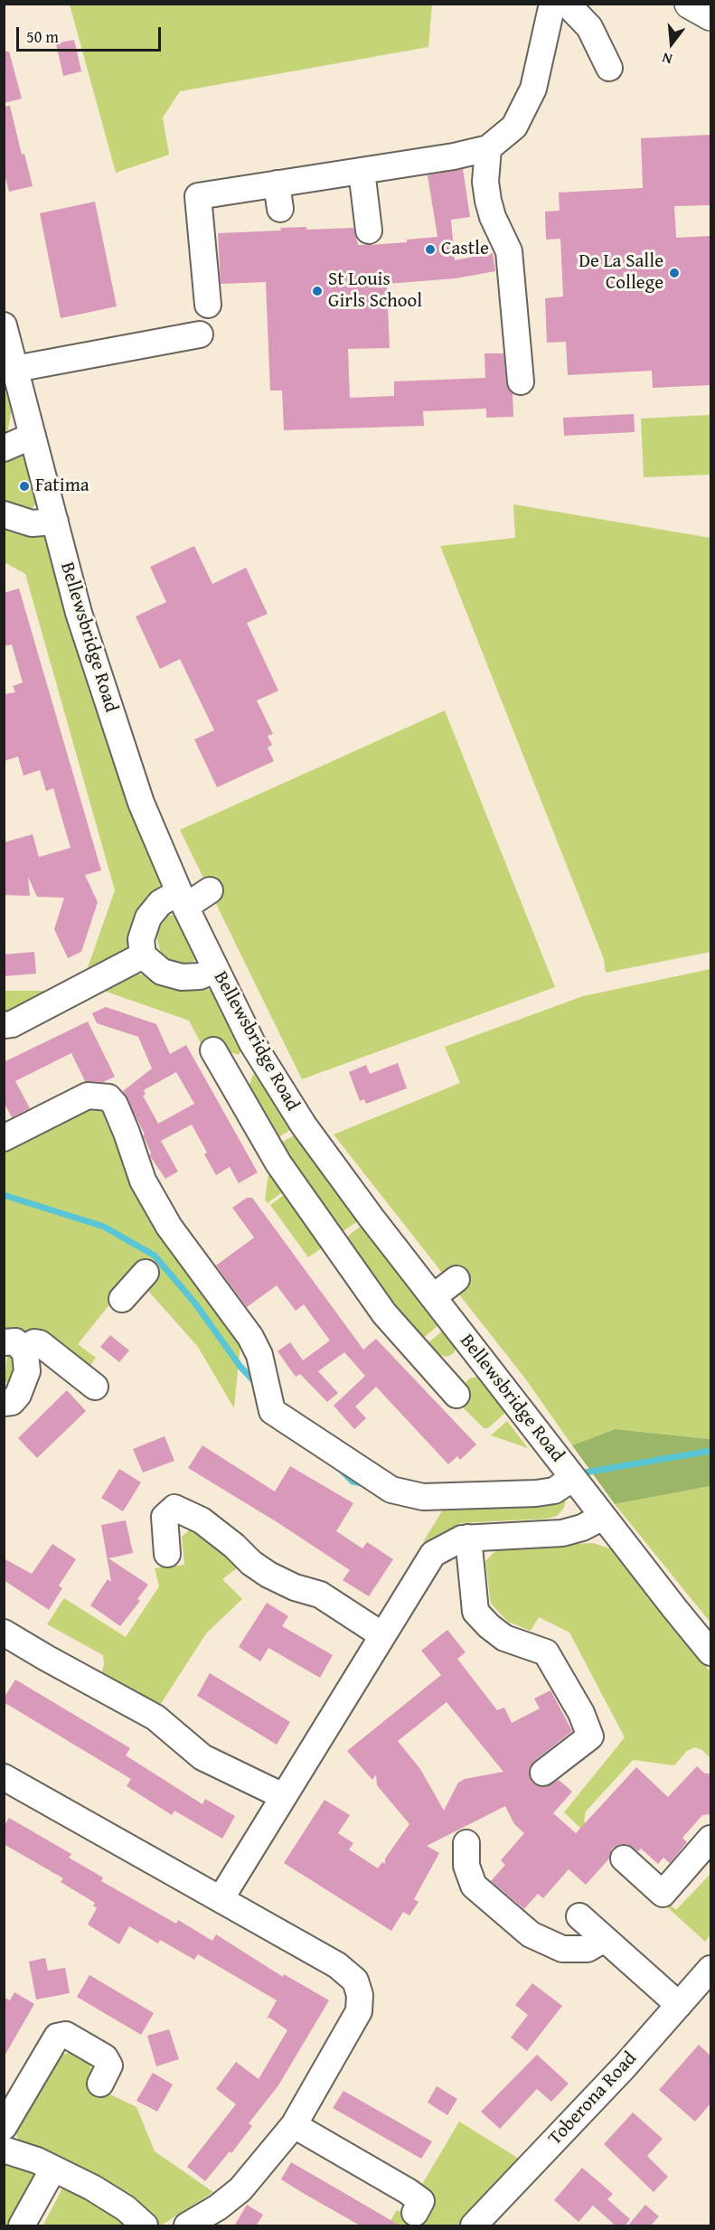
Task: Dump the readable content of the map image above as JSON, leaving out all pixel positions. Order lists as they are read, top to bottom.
{
  "streets": {
    "street": ["Bellewsbridge Road", "Toberona Road"]
  },
  "places": [
    "Castle",
    "De La Salle College",
    "St Louis Girls School",
    "Fatima"
  ],
  "scale_bar": "50 m",
  "north": "bottom"
}
